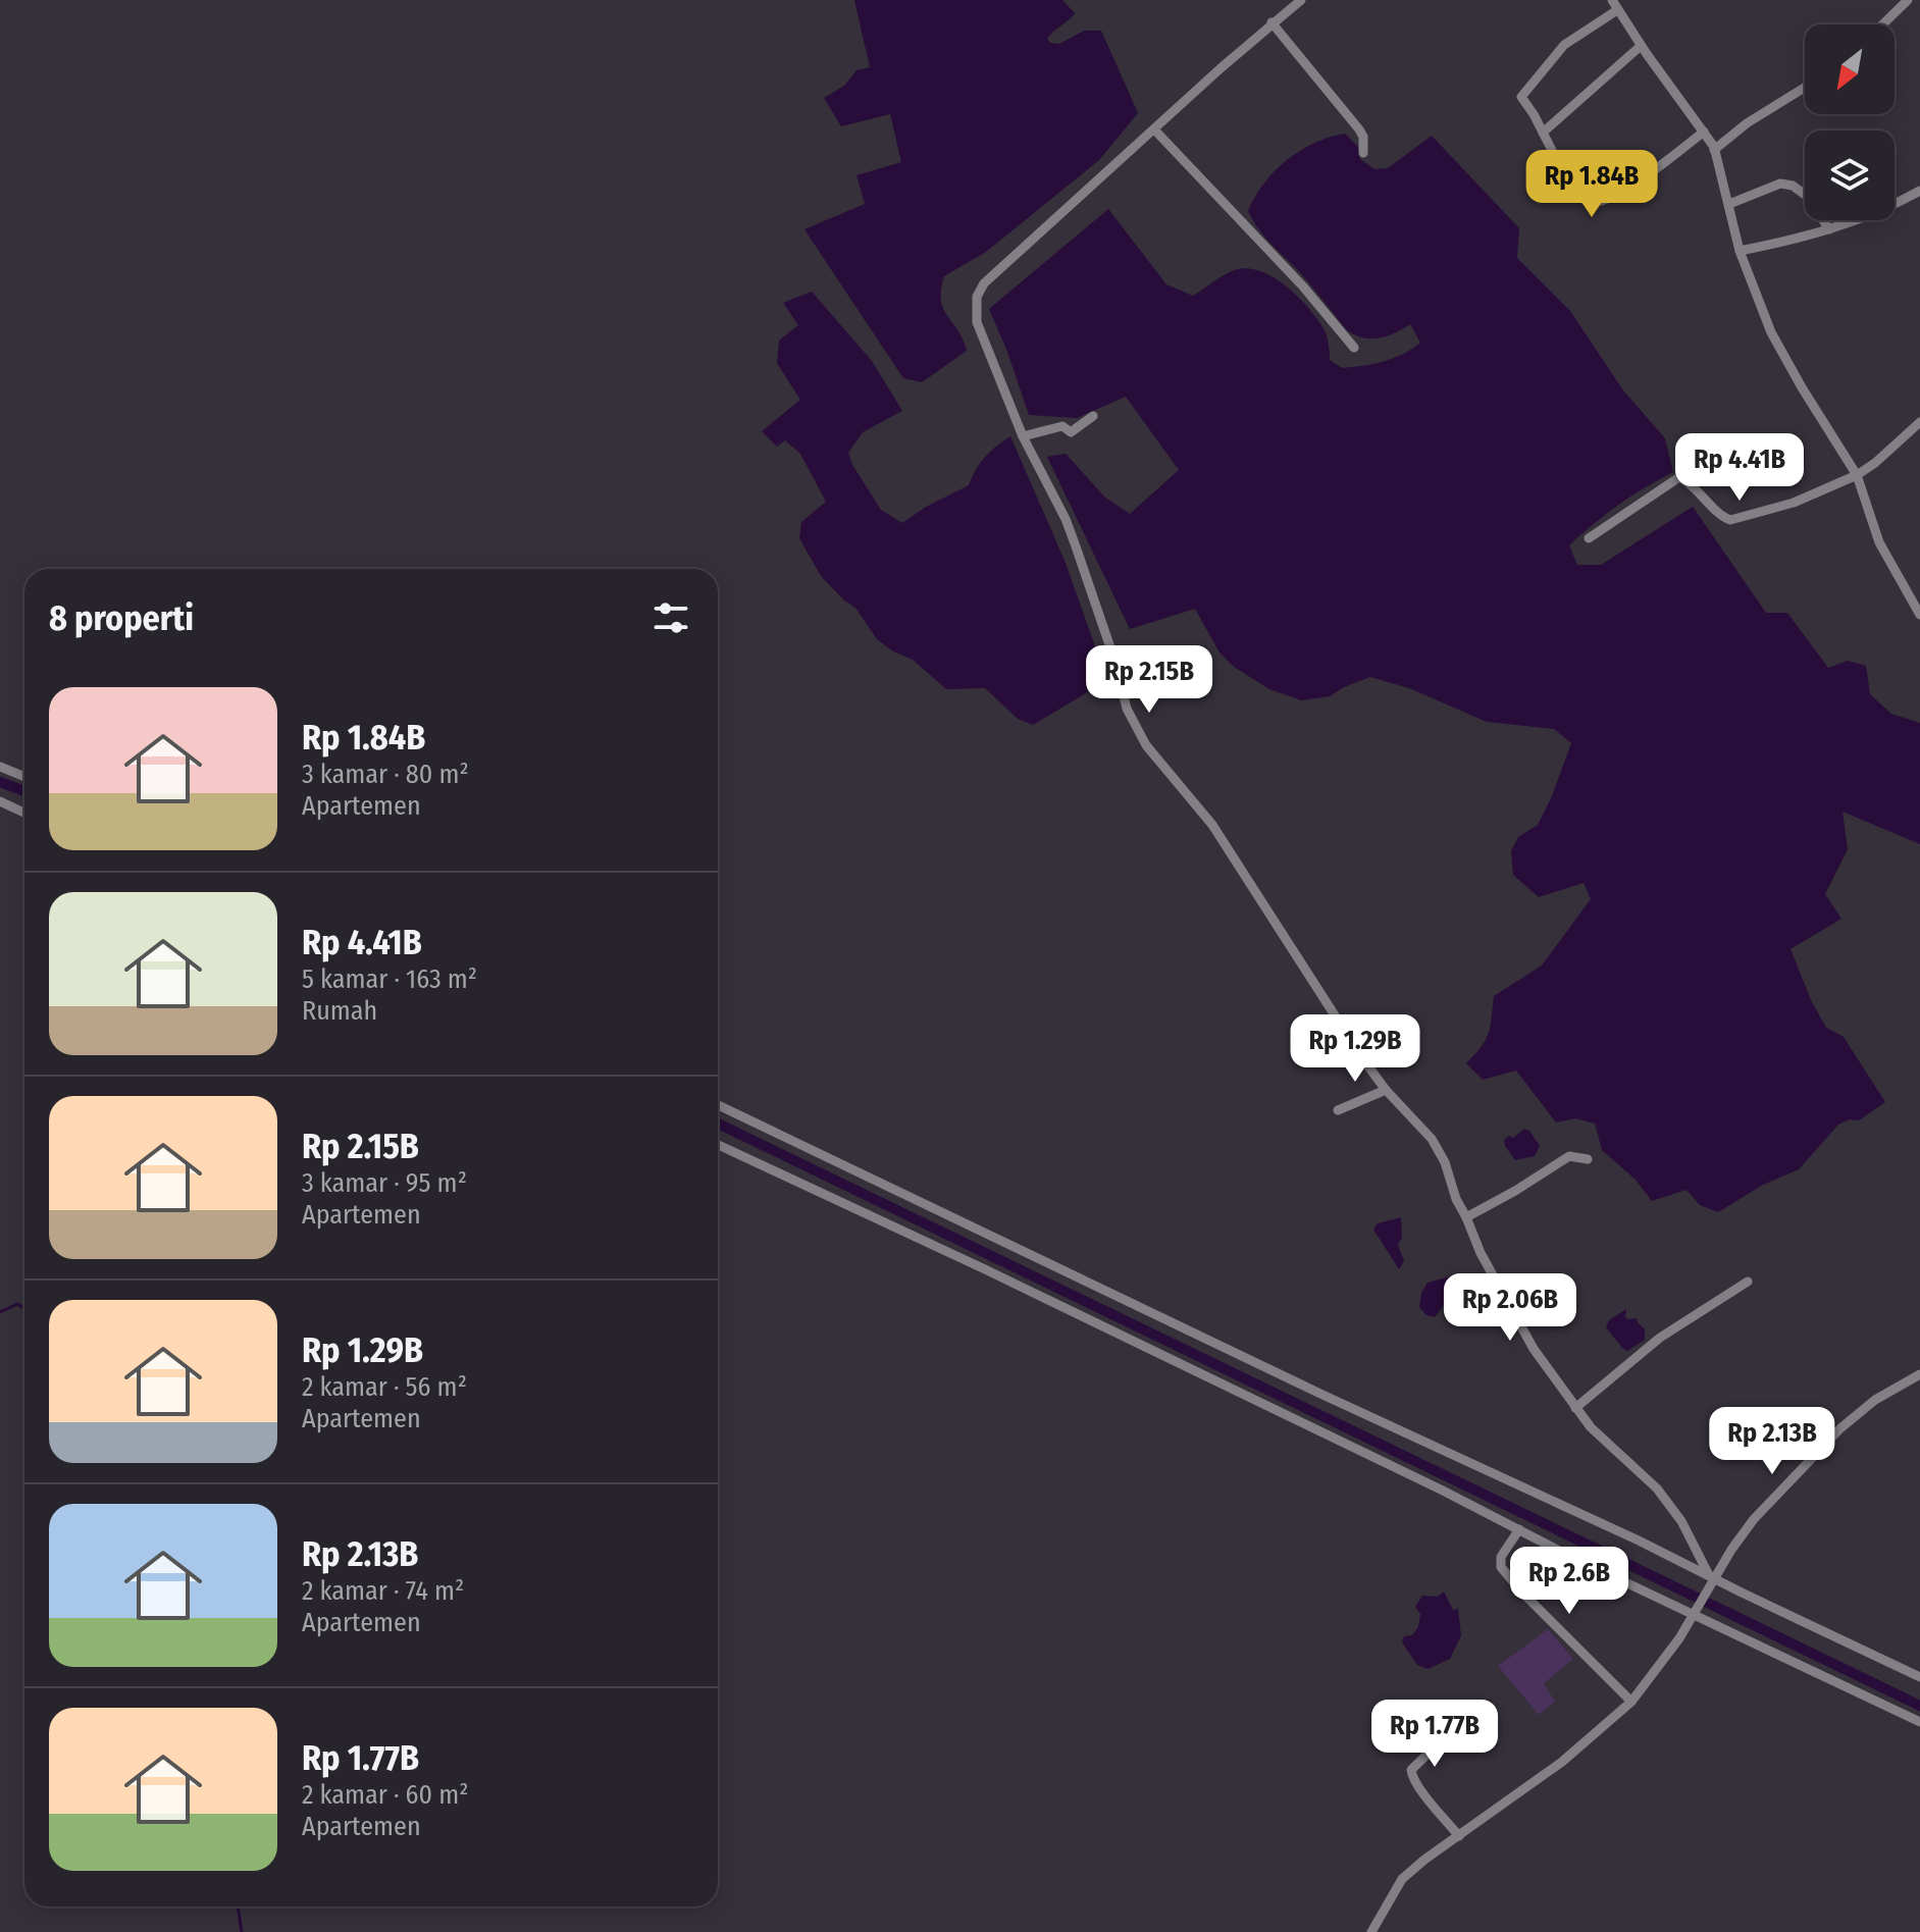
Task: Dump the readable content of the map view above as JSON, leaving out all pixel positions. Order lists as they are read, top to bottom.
{
  "north": "bottom left",
  "page": {
    "price": [
      "Rp 1.84B",
      "Rp 4.41B",
      "Rp 2.15B",
      "Rp 1.29B",
      "Rp 2.06B",
      "Rp 2.13B",
      "Rp 2.6B",
      "Rp 1.77B"
    ],
    "heading": "8 properti",
    "list": [
      {
        "name": "Rp 1.84B",
        "note": "3 kamar · 80 m² · Apartemen"
      },
      {
        "name": "Rp 4.41B",
        "note": "5 kamar · 163 m² · Rumah"
      },
      {
        "name": "Rp 2.15B",
        "note": "3 kamar · 95 m² · Apartemen"
      },
      {
        "name": "Rp 1.29B",
        "note": "2 kamar · 56 m² · Apartemen"
      },
      {
        "name": "Rp 2.13B",
        "note": "2 kamar · 74 m² · Apartemen"
      },
      {
        "name": "Rp 1.77B",
        "note": "2 kamar · 60 m² · Apartemen"
      }
    ]
  }
}
